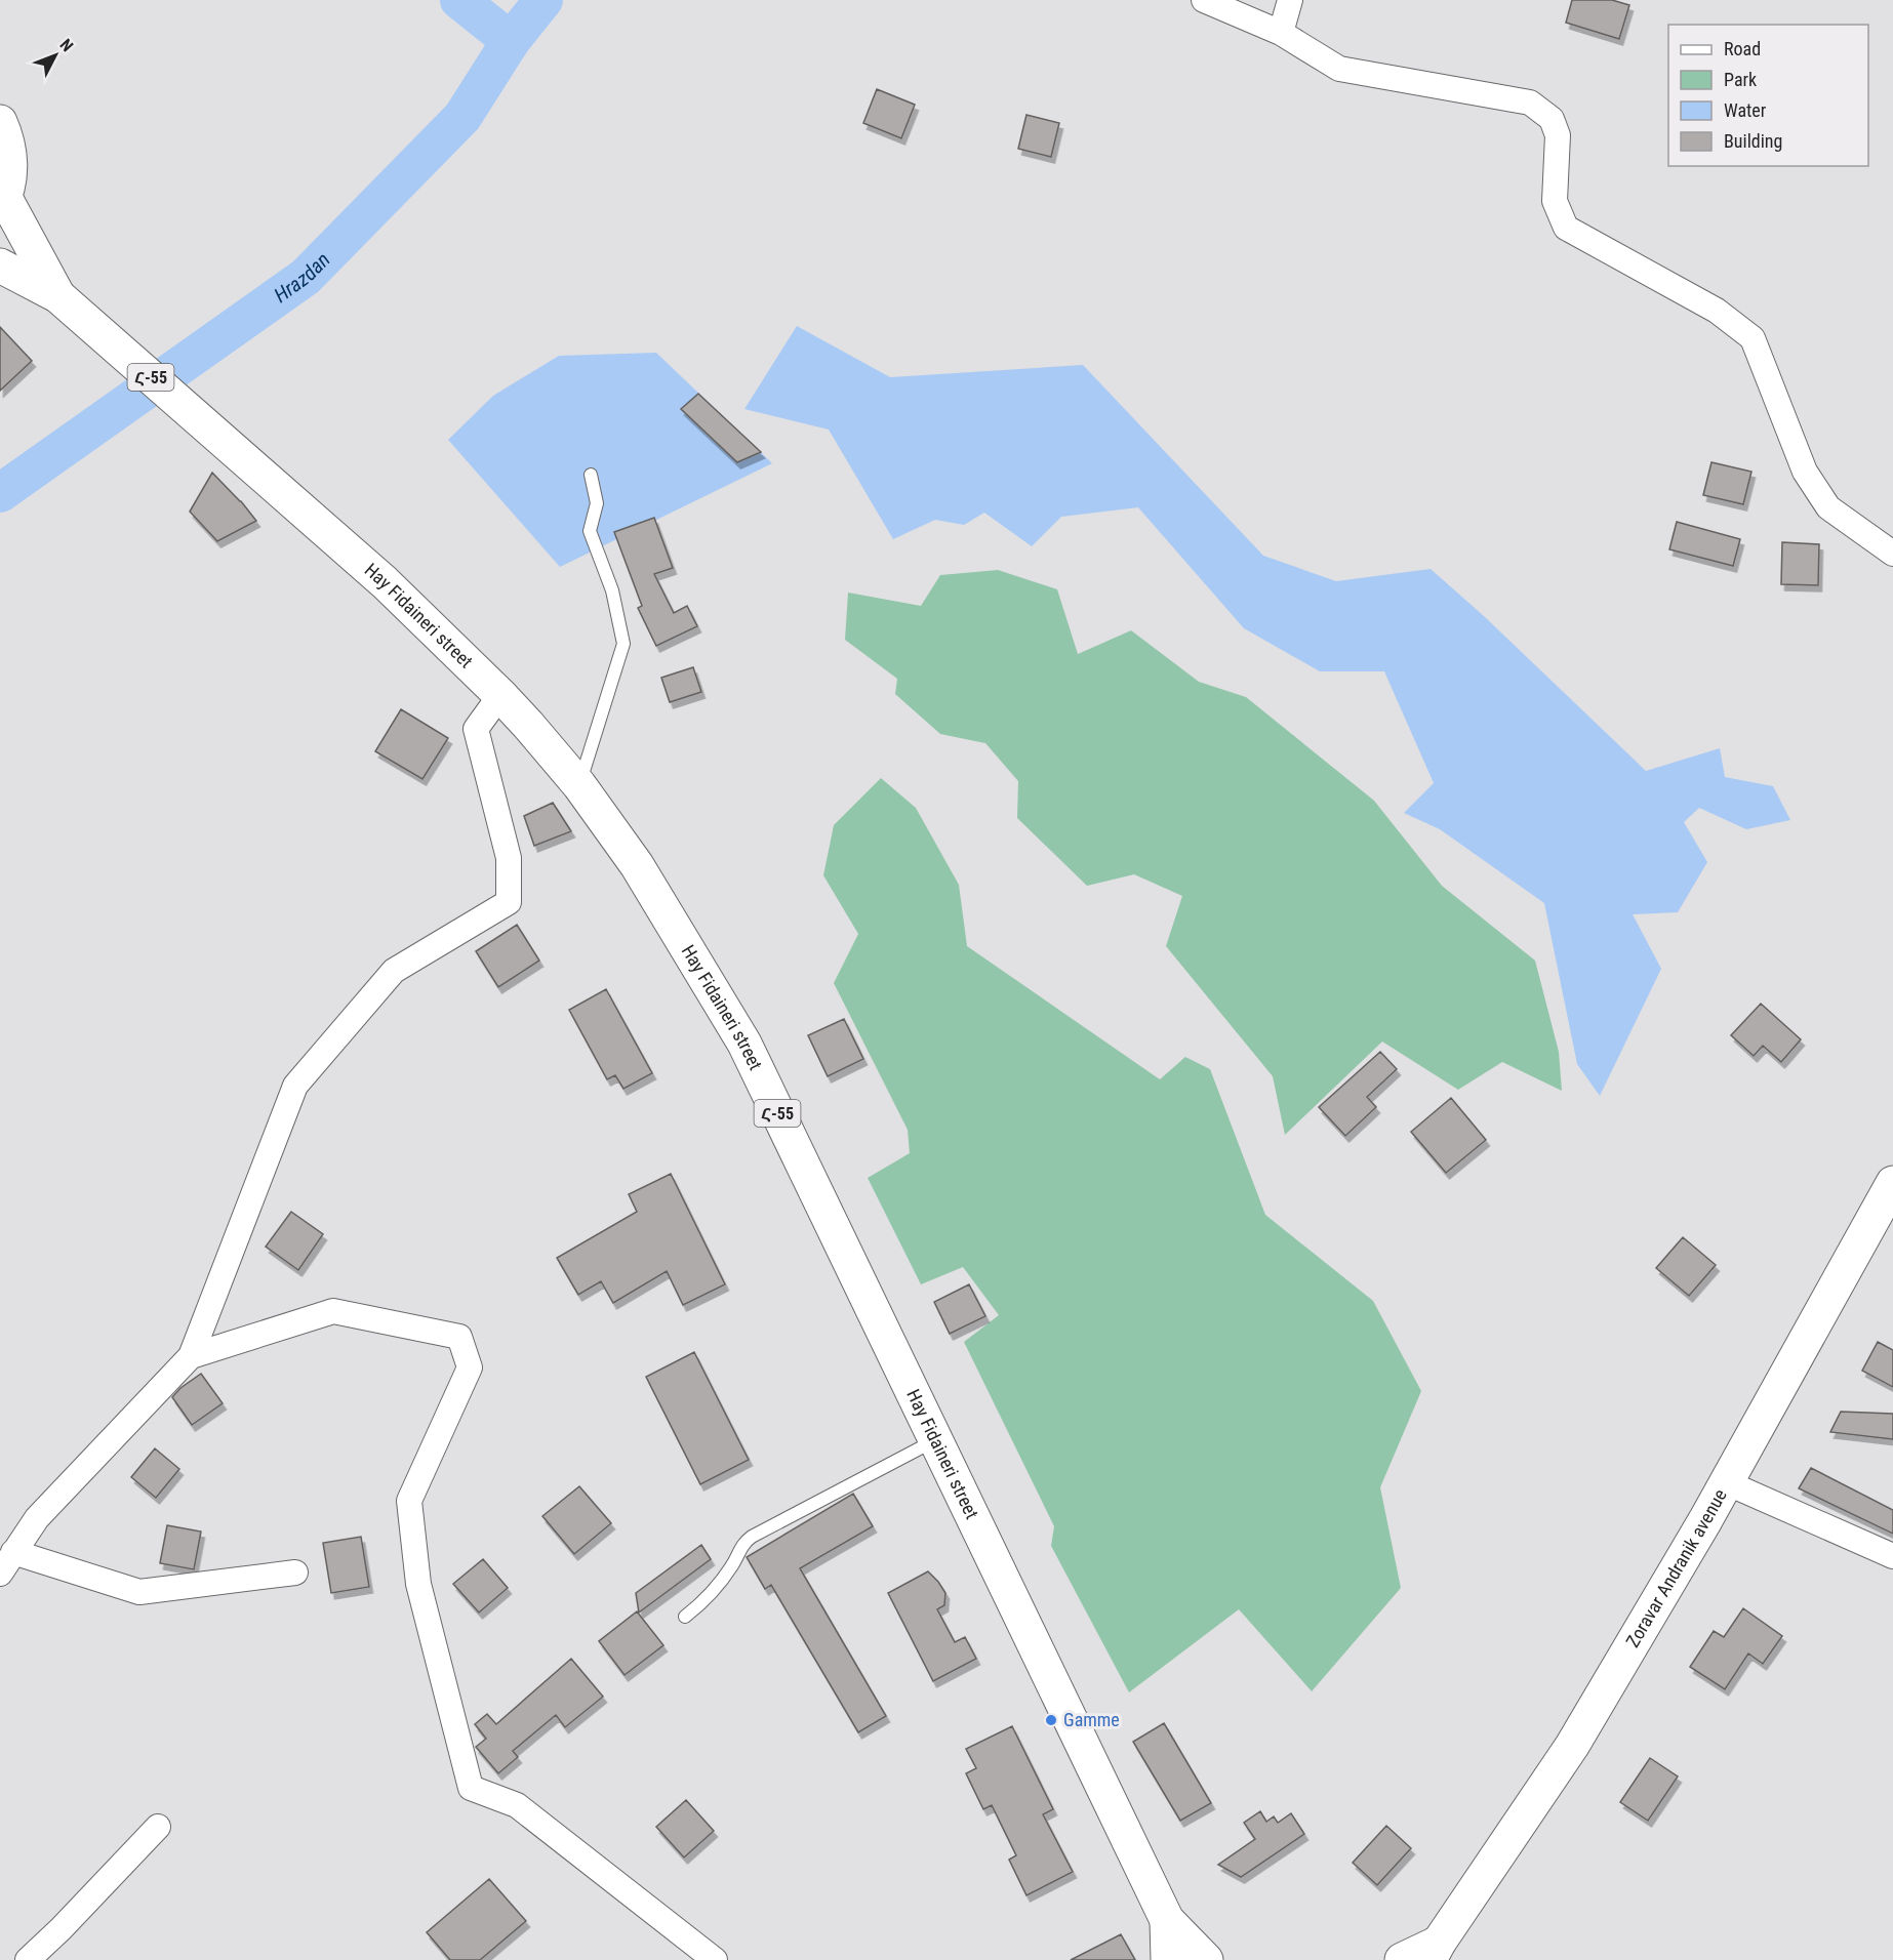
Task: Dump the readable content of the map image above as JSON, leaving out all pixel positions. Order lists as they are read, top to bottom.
{
  "streets": {
    "main road": ["Հ-55", "Hay Fidaineri street", "Zoravar Andranik avenue"]
  },
  "crossings": [
    ["Հ-55", "Hay Fidaineri street"]
  ],
  "water": ["Hrazdan"],
  "places": ["Gamme"],
  "legend": [
    "Road",
    "Park",
    "Water",
    "Building"
  ],
  "north": "top right"
}
